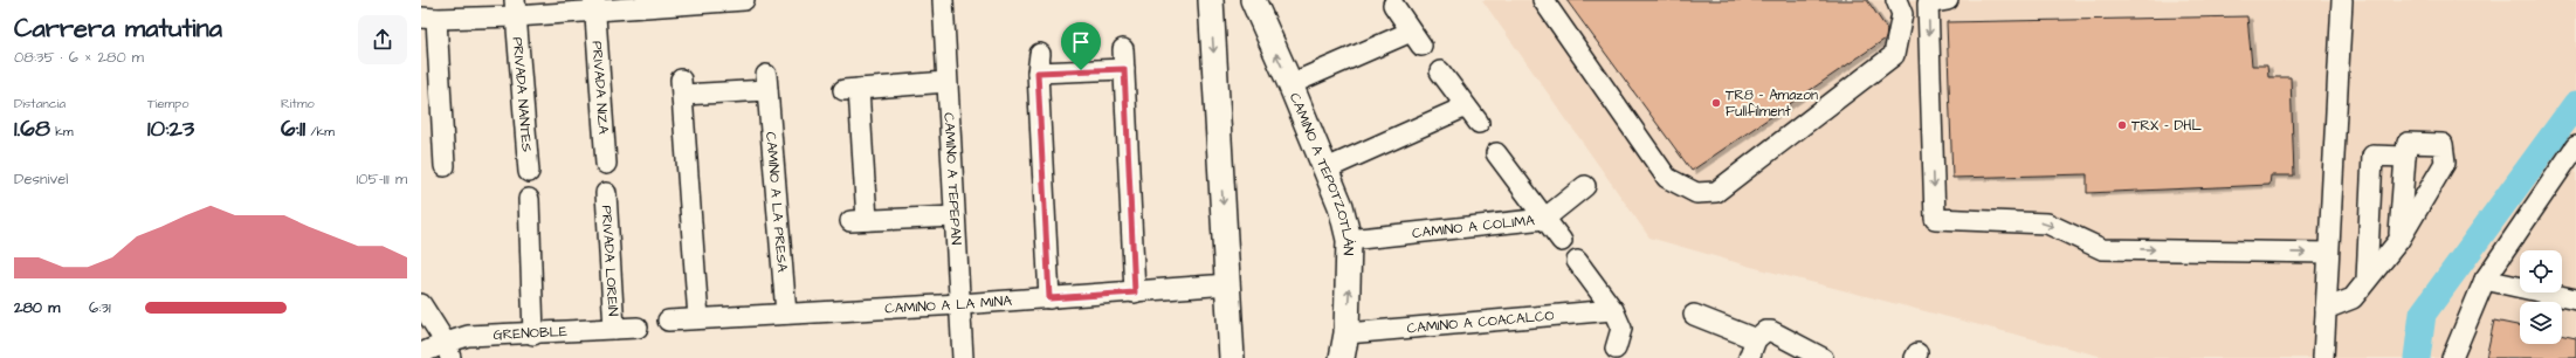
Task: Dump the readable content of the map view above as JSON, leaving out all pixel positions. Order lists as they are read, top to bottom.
{
  "streets": {
    "main road": ["CAMINO A TEPOTZOTLÁN"],
    "street": [
      "PRIVADA NIZA",
      "PRIVADA NANTES",
      "CAMINO A TEPEPAN",
      "CAMINO A LA PRESA",
      "CAMINO A COLIMA",
      "PRIVADA LOREIN",
      "CAMINO A LA MINA",
      "CAMINO A COACALCO",
      "GRENOBLE"
    ]
  },
  "crossings": [
    ["CAMINO A TEPOTZOTLÁN", "CAMINO A COLIMA"],
    ["CAMINO A TEPOTZOTLÁN", "CAMINO A COACALCO"],
    ["CAMINO A TEPEPAN", "CAMINO A LA MINA"],
    ["CAMINO A LA PRESA", "CAMINO A LA MINA"],
    ["PRIVADA LOREIN", "GRENOBLE"]
  ],
  "places": ["TR8 - Amazon Fullfilment", "TRX - DHL"],
  "page": {
    "heading": ["Carrera matutina", "08:35 · 6 × 280 m"],
    "stats": [
      ["Distancia", "1.68 km"],
      ["Tiempo", "10:23"],
      ["Ritmo", "6:11 /km"]
    ],
    "chart": ["Desnivel", "105–111 m"],
    "list": [
      {
        "name": "280 m",
        "note": "6:31"
      }
    ]
  }
}
